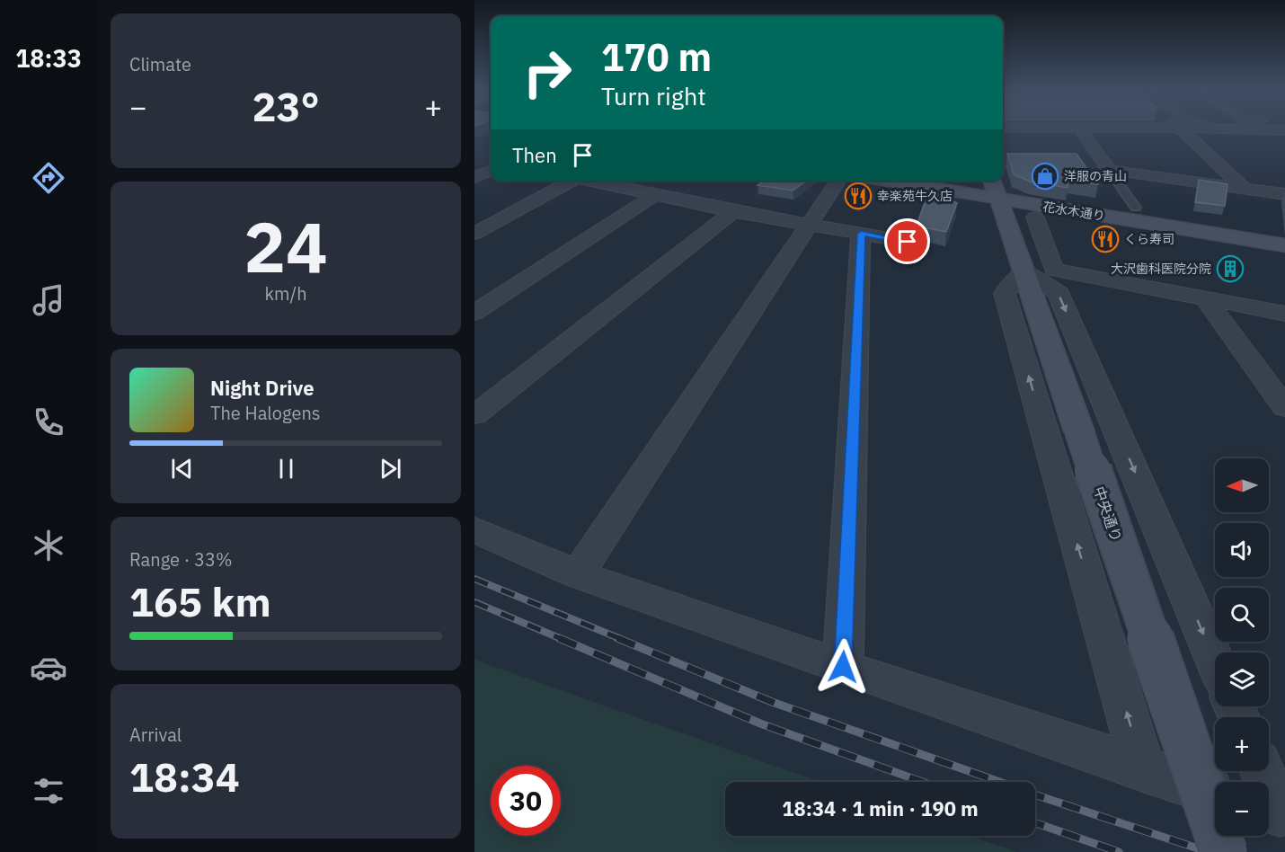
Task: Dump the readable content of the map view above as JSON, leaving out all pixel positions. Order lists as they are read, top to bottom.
{
  "streets": {
    "street": ["花水木通り", "中央通り"]
  },
  "crossings": [
    ["花水木通り", "中央通り"]
  ],
  "places": {
    "shop": ["洋服の青山"],
    "restaurant": ["幸楽苑牛久店", "くら寿司"],
    "building": ["大沢歯科医院分院"]
  },
  "north": "left",
  "page": {
    "tabs": "18:33",
    "tile": [
      "Climate",
      ["24", "km/h"],
      ["Range · 33%", "165 km"],
      ["Arrival", "18:34"]
    ],
    "turn": ["170 m", "Turn right"],
    "heat": ["−", "23°", "+"],
    "then": "Then",
    "song": ["Night Drive", "The Halogens"],
    "map_buttons": ["+", "−"],
    "limit": "30",
    "trip": "18:34 · 1 min · 190 m"
  }
}
